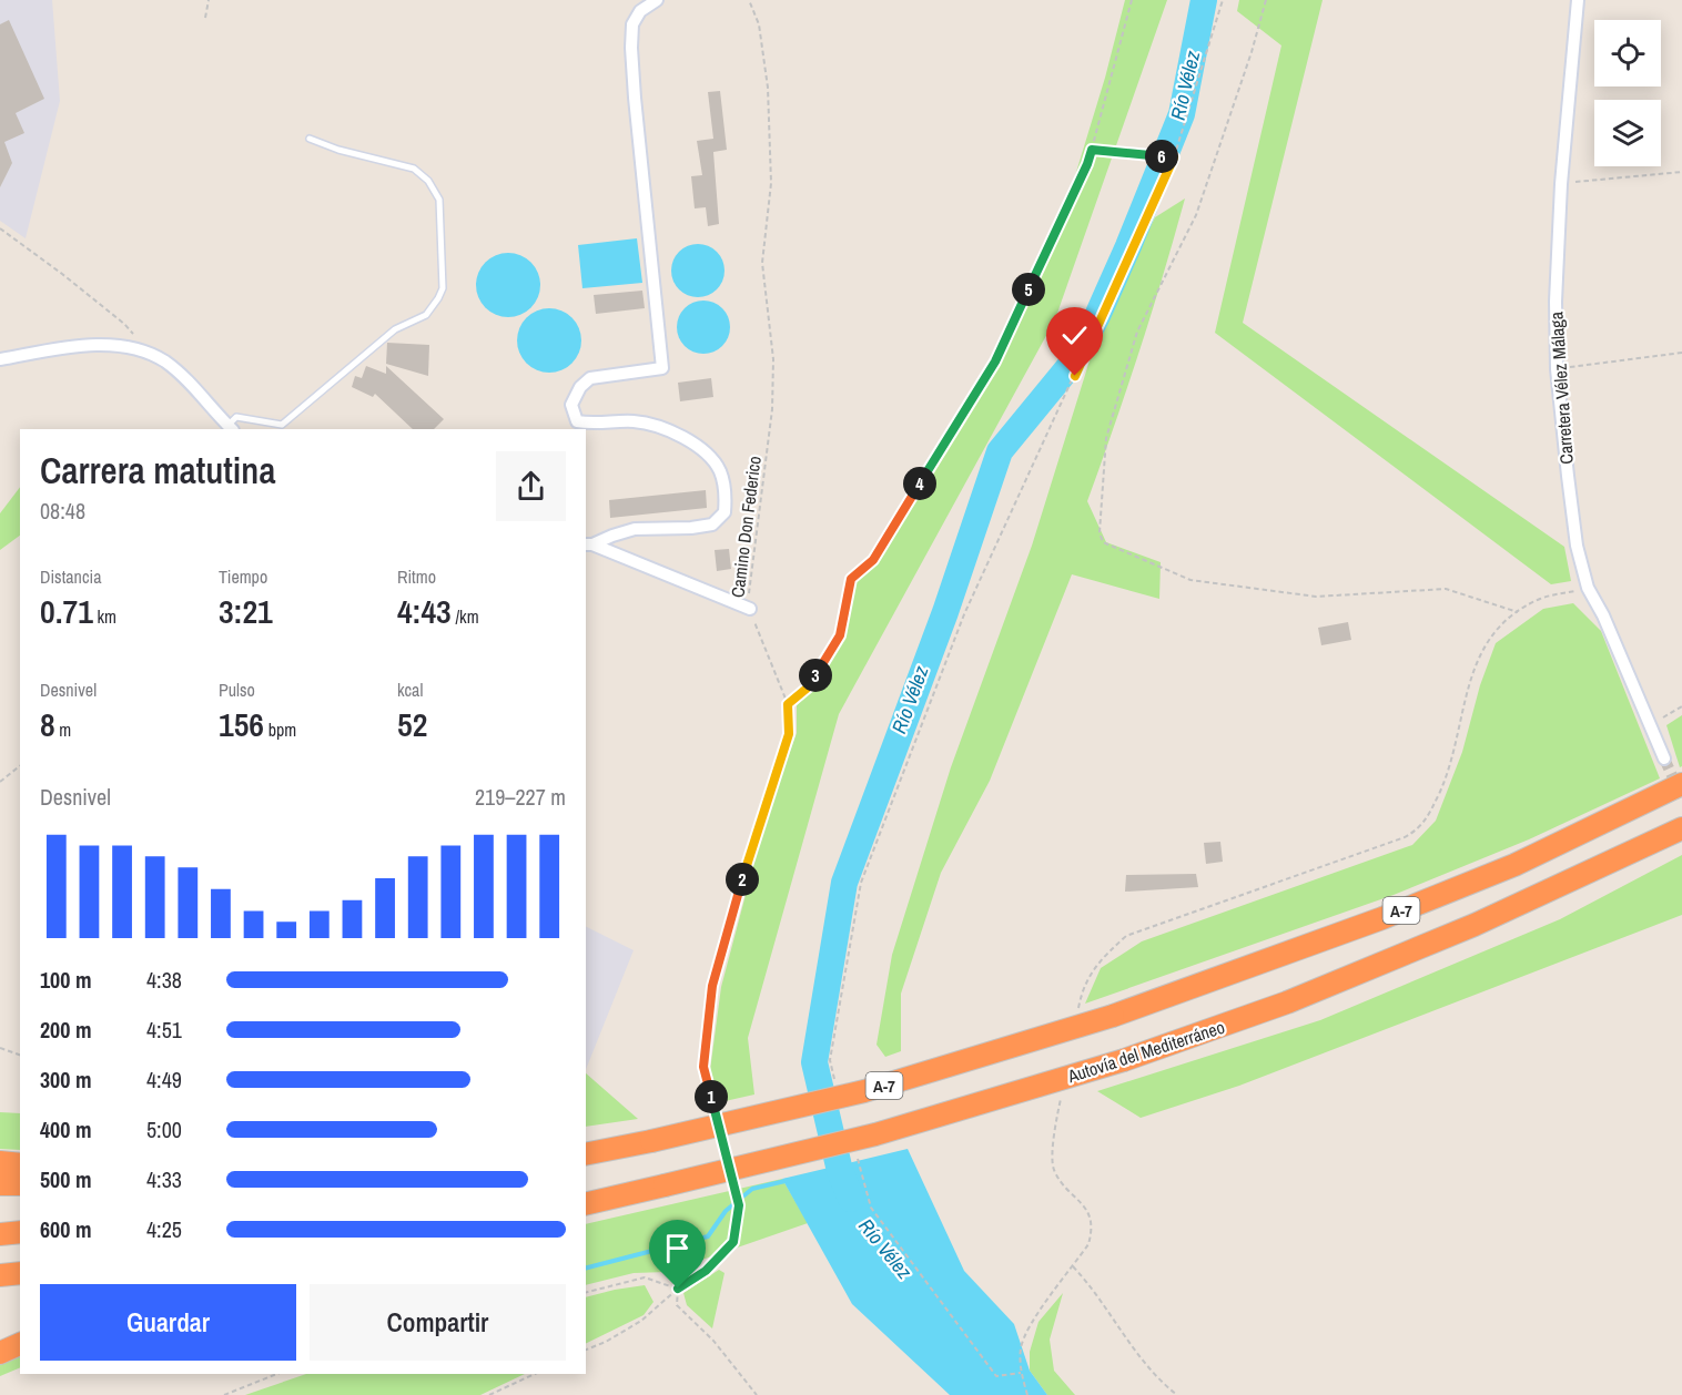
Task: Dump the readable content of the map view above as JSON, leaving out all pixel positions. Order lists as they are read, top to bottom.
{
  "streets": {
    "highway": ["A-7", "Autovía del Mediterráneo"],
    "street": ["Carretera Vélez Málaga"],
    "path": ["Camino Don Federico"]
  },
  "water": ["Río Vélez"],
  "page": {
    "pins": [
      "6",
      "5",
      "4",
      "3",
      "2",
      "1"
    ],
    "heading": ["Carrera matutina", "08:48"],
    "stats": [
      ["Distancia", "0.71 km"],
      ["Tiempo", "3:21"],
      ["Ritmo", "4:43 /km"],
      ["Desnivel", "8 m"],
      ["Pulso", "156 bpm"],
      ["kcal", "52"]
    ],
    "chart": ["Desnivel", "219–227 m"],
    "list": [
      {
        "name": "100 m",
        "note": "4:38"
      },
      {
        "name": "200 m",
        "note": "4:51"
      },
      {
        "name": "300 m",
        "note": "4:49"
      },
      {
        "name": "400 m",
        "note": "5:00"
      },
      {
        "name": "500 m",
        "note": "4:33"
      },
      {
        "name": "600 m",
        "note": "4:25"
      }
    ],
    "buttons": ["Guardar", "Compartir"]
  }
}
